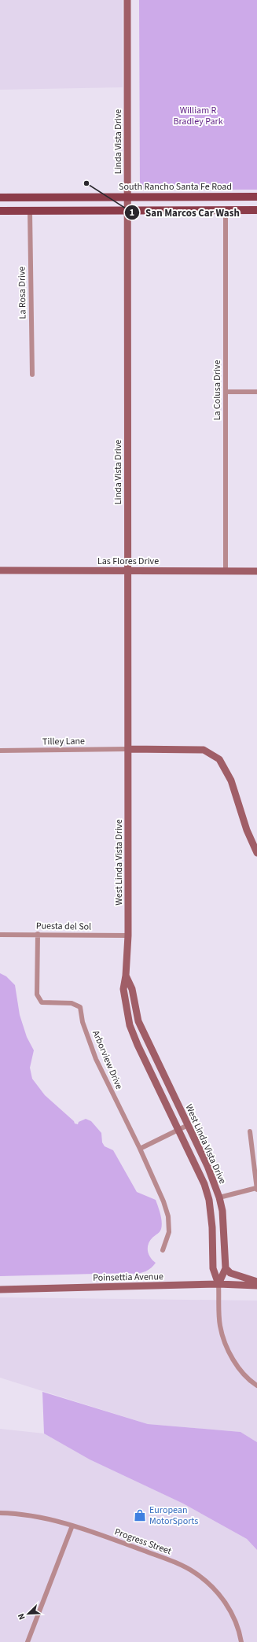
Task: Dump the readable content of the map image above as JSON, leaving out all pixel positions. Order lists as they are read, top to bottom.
{
  "streets": {
    "main road": [
      "Linda Vista Drive",
      "South Rancho Santa Fe Road",
      "Las Flores Drive",
      "West Linda Vista Drive",
      "Poinsettia Avenue"
    ],
    "street": [
      "La Rosa Drive",
      "La Colusa Drive",
      "Tilley Lane",
      "Puesta del Sol",
      "Arborview Drive",
      "Progress Street"
    ]
  },
  "crossings": [
    ["Linda Vista Drive", "South Rancho Santa Fe Road"],
    ["Linda Vista Drive", "Las Flores Drive"],
    ["Linda Vista Drive", "Tilley Lane"],
    ["Linda Vista Drive", "West Linda Vista Drive"],
    ["La Colusa Drive", "Las Flores Drive"],
    ["Tilley Lane", "West Linda Vista Drive"],
    ["West Linda Vista Drive", "Puesta del Sol"],
    ["West Linda Vista Drive", "Poinsettia Avenue"],
    ["Puesta del Sol", "Arborview Drive"]
  ],
  "parks": ["William R Bradley Park"],
  "places": {
    "other": ["San Marcos Car Wash"],
    "shop": ["European MotorSports"]
  },
  "north": "bottom left"
}
